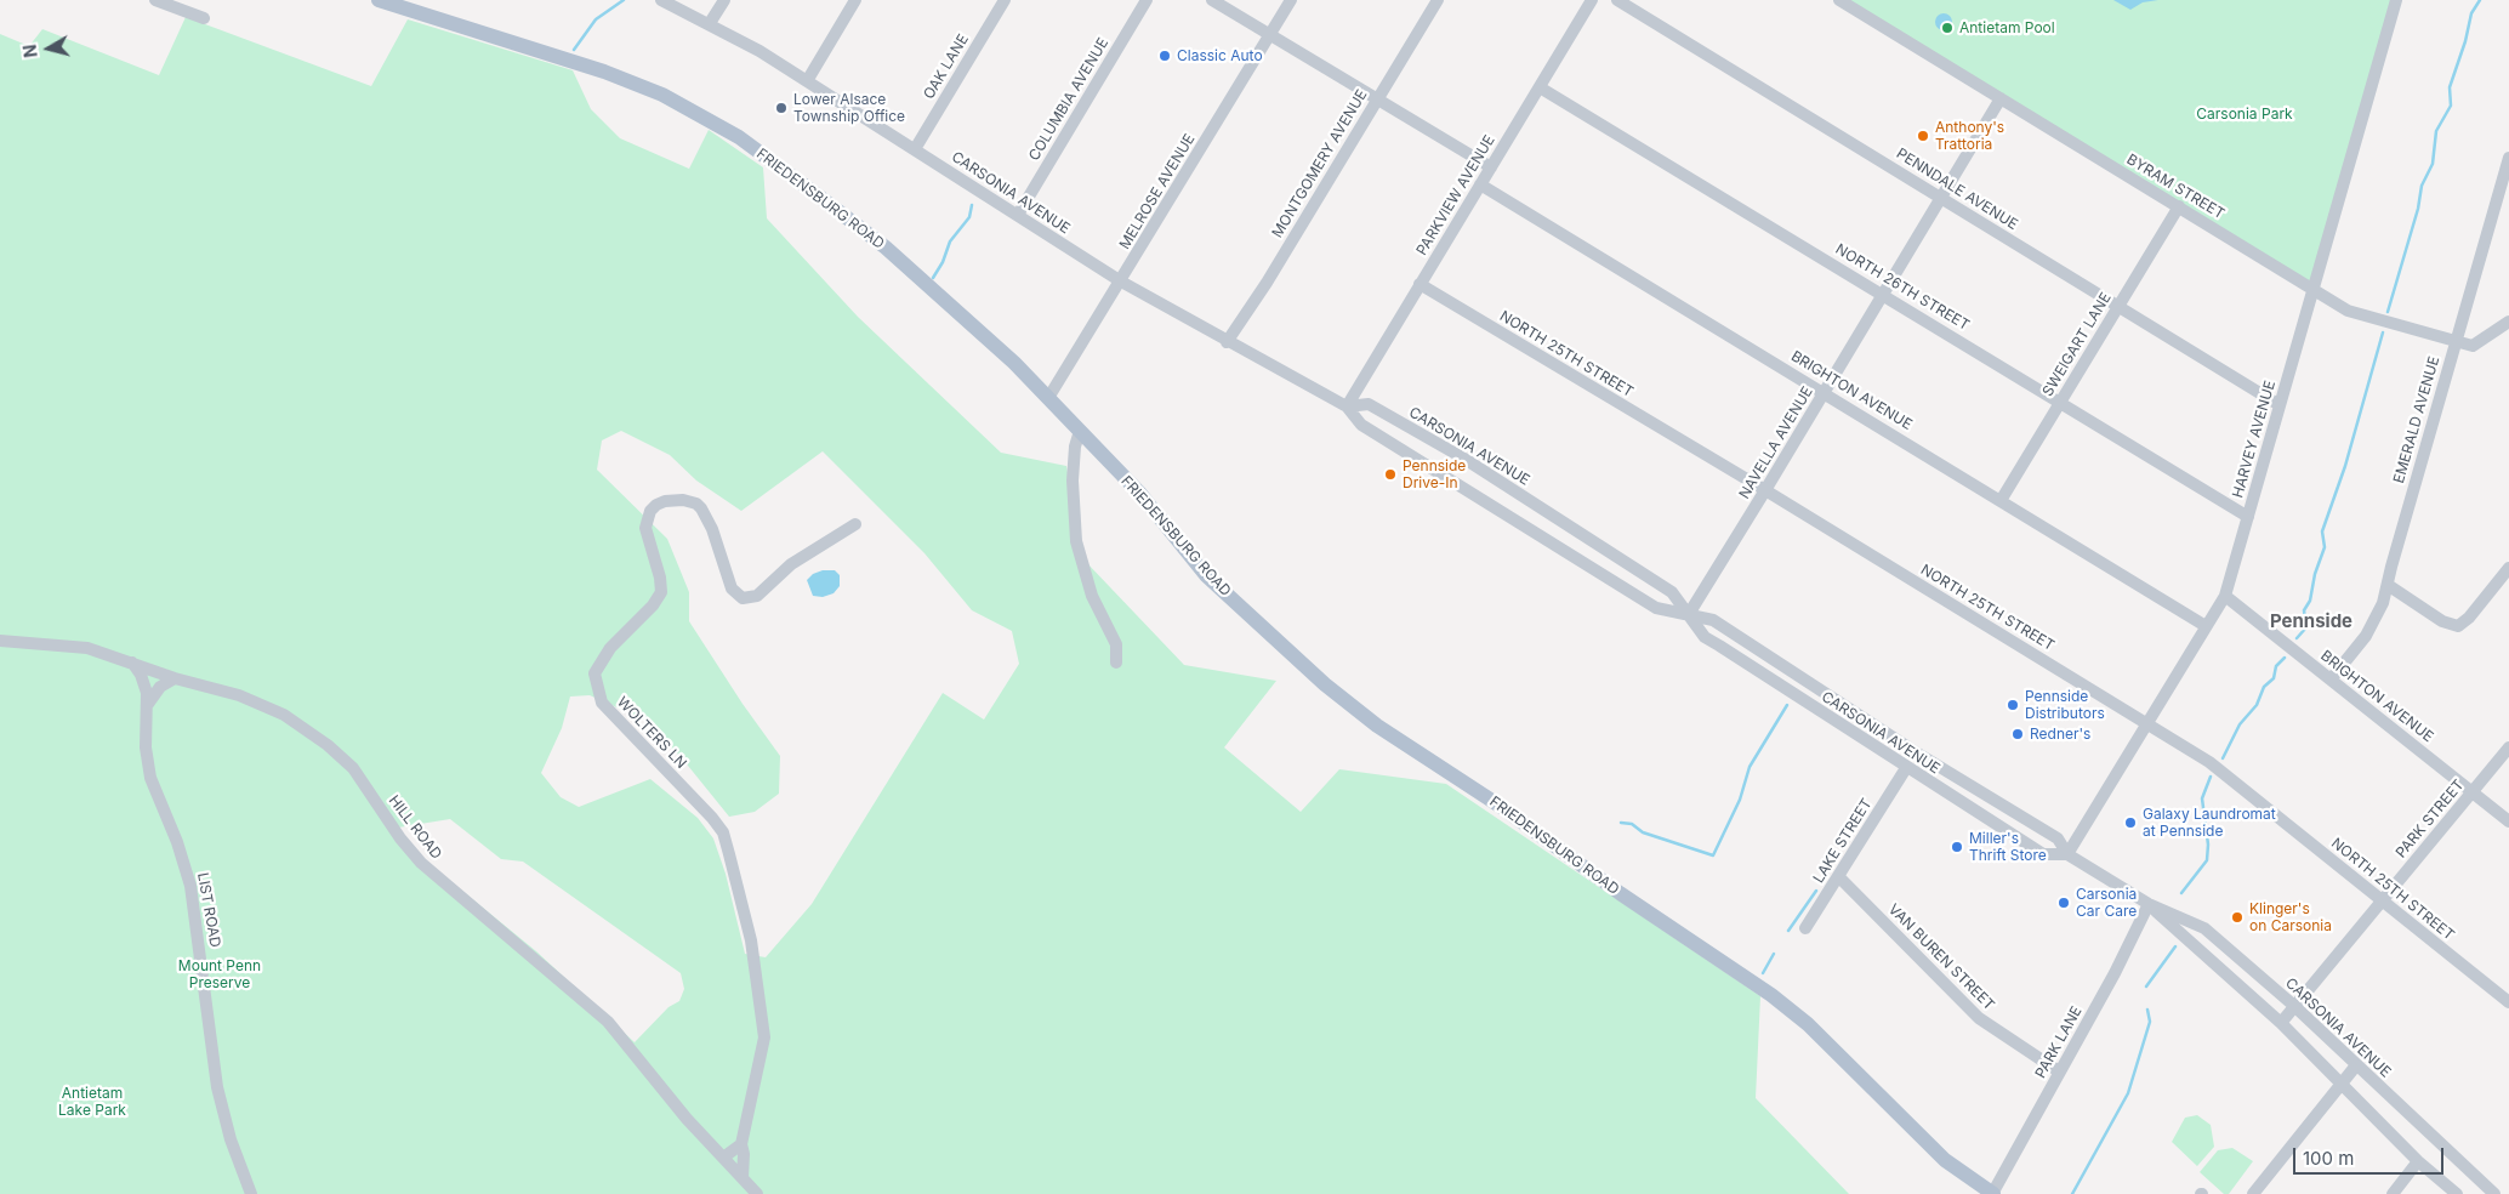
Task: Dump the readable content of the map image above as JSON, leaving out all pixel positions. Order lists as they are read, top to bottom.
{
  "streets": {
    "main road": ["FRIEDENSBURG ROAD"],
    "street": [
      "OAK LANE",
      "COLUMBIA AVENUE",
      "MONTGOMERY AVENUE",
      "BYRAM STREET",
      "PENNDALE AVENUE",
      "MELROSE AVENUE",
      "CARSONIA AVENUE",
      "PARKVIEW AVENUE",
      "NORTH 26TH STREET",
      "SWEIGART LANE",
      "NORTH 25TH STREET",
      "BRIGHTON AVENUE",
      "EMERALD AVENUE",
      "HARVEY AVENUE",
      "NAVELLA AVENUE",
      "WOLTERS LN",
      "PARK STREET",
      "HILL ROAD",
      "LAKE STREET",
      "LIST ROAD",
      "VAN BUREN STREET",
      "PARK LANE"
    ]
  },
  "crossings": [
    ["OAK LANE", "CARSONIA AVENUE"],
    ["COLUMBIA AVENUE", "CARSONIA AVENUE"],
    ["MONTGOMERY AVENUE", "CARSONIA AVENUE"],
    ["BYRAM STREET", "SWEIGART LANE"],
    ["BYRAM STREET", "EMERALD AVENUE"],
    ["BYRAM STREET", "HARVEY AVENUE"],
    ["BYRAM STREET", "NAVELLA AVENUE"],
    ["PENNDALE AVENUE", "SWEIGART LANE"],
    ["PENNDALE AVENUE", "HARVEY AVENUE"],
    ["PENNDALE AVENUE", "NAVELLA AVENUE"],
    ["MELROSE AVENUE", "CARSONIA AVENUE"],
    ["MELROSE AVENUE", "FRIEDENSBURG ROAD"],
    ["CARSONIA AVENUE", "PARKVIEW AVENUE"],
    ["CARSONIA AVENUE", "HARVEY AVENUE"],
    ["CARSONIA AVENUE", "NAVELLA AVENUE"],
    ["CARSONIA AVENUE", "PARK STREET"],
    ["CARSONIA AVENUE", "LAKE STREET"],
    ["CARSONIA AVENUE", "PARK LANE"],
    ["PARKVIEW AVENUE", "NORTH 26TH STREET"],
    ["PARKVIEW AVENUE", "NORTH 25TH STREET"],
    ["PARKVIEW AVENUE", "BRIGHTON AVENUE"],
    ["FRIEDENSBURG ROAD", "PARK LANE"],
    ["NORTH 26TH STREET", "SWEIGART LANE"],
    ["NORTH 26TH STREET", "HARVEY AVENUE"],
    ["NORTH 26TH STREET", "NAVELLA AVENUE"],
    ["SWEIGART LANE", "BRIGHTON AVENUE"],
    ["NORTH 25TH STREET", "HARVEY AVENUE"],
    ["NORTH 25TH STREET", "NAVELLA AVENUE"],
    ["NORTH 25TH STREET", "PARK STREET"],
    ["BRIGHTON AVENUE", "EMERALD AVENUE"],
    ["BRIGHTON AVENUE", "HARVEY AVENUE"],
    ["BRIGHTON AVENUE", "NAVELLA AVENUE"],
    ["BRIGHTON AVENUE", "PARK STREET"],
    ["HILL ROAD", "LIST ROAD"],
    ["LAKE STREET", "VAN BUREN STREET"],
    ["VAN BUREN STREET", "PARK LANE"]
  ],
  "districts": ["Pennside"],
  "parks": ["Carsonia Park", "Mount Penn Preserve", "Antietam Lake Park"],
  "places": [
    "Antietam Pool",
    "Classic Auto",
    "Lower Alsace Township Office",
    "Anthony's Trattoria",
    "Pennside Drive-In",
    "Pennside Distributors",
    "Redner's",
    "Galaxy Laundromat at Pennside",
    "Miller's Thrift Store",
    "Carsonia Car Care",
    "Klinger's on Carsonia"
  ],
  "scale_bar": "100 m",
  "north": "left"
}
